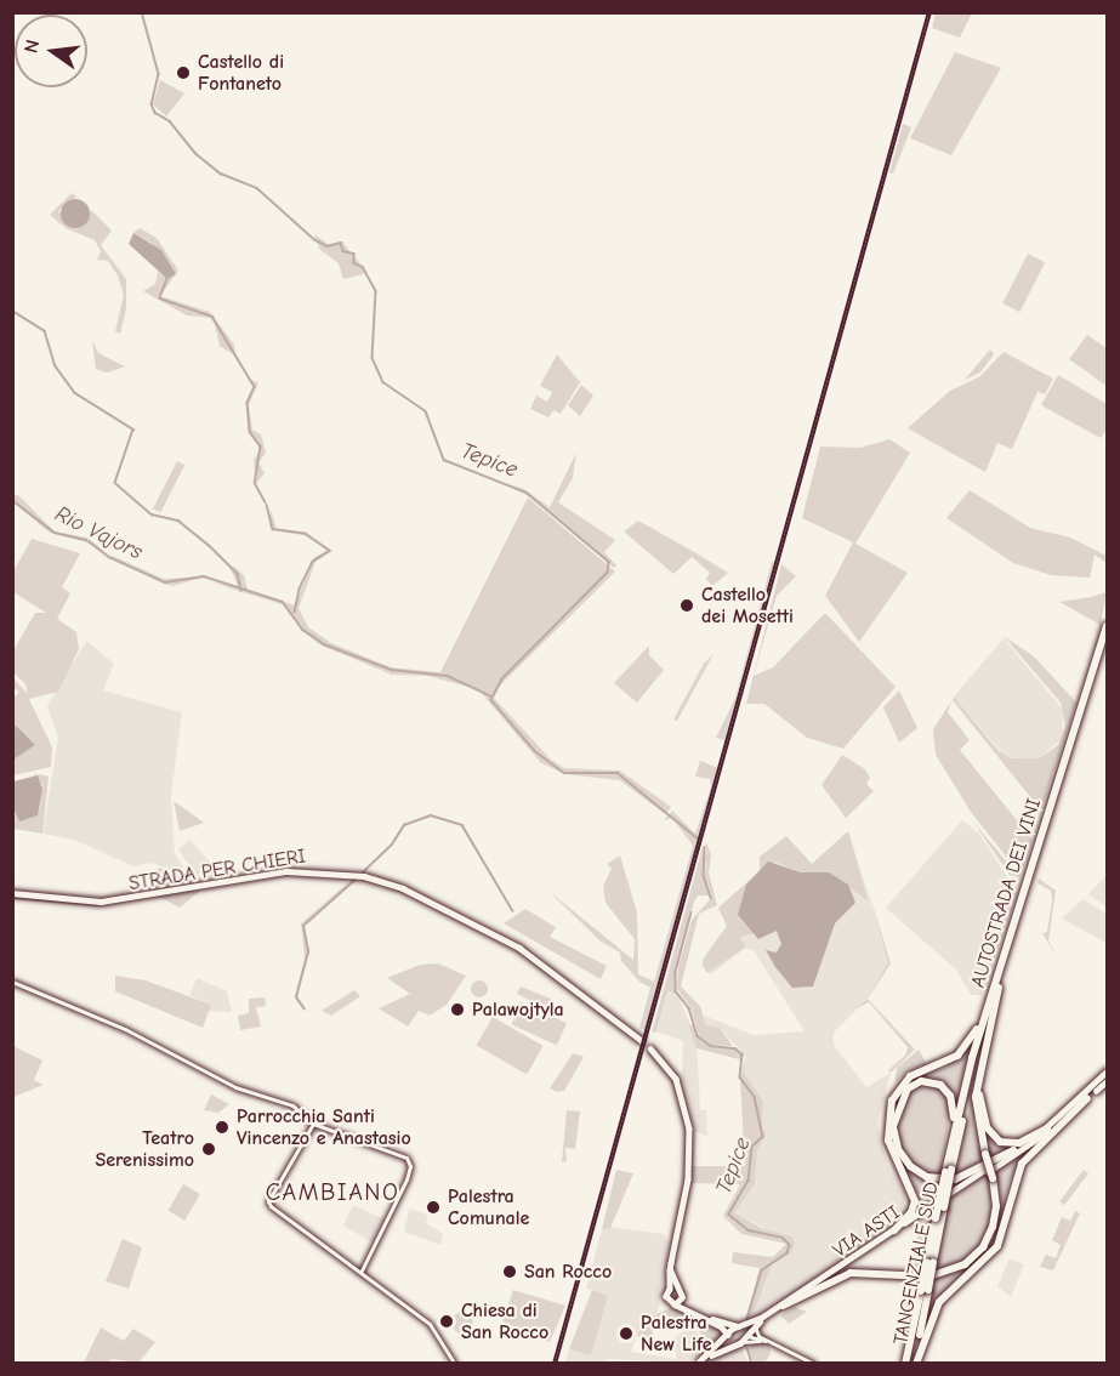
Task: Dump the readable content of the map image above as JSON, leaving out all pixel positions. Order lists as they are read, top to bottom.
{
  "streets": {
    "highway": ["AUTOSTRADA DEI VINI", "TANGENZIALE SUD"],
    "main road": ["STRADA PER CHIERI", "VIA ASTI"]
  },
  "crossings": [
    ["AUTOSTRADA DEI VINI", "TANGENZIALE SUD"]
  ],
  "districts": ["CAMBIANO"],
  "water": ["Tepice", "Rio Vajors"],
  "places": [
    "Castello di Fontaneto",
    "Castello dei Mosetti",
    "Palawojtyla",
    "Parrocchia Santi Vincenzo e Anastasio",
    "Teatro Serenissimo",
    "Palestra Comunale",
    "San Rocco",
    "Chiesa di San Rocco",
    "Palestra New Life"
  ],
  "north": "left"
}
